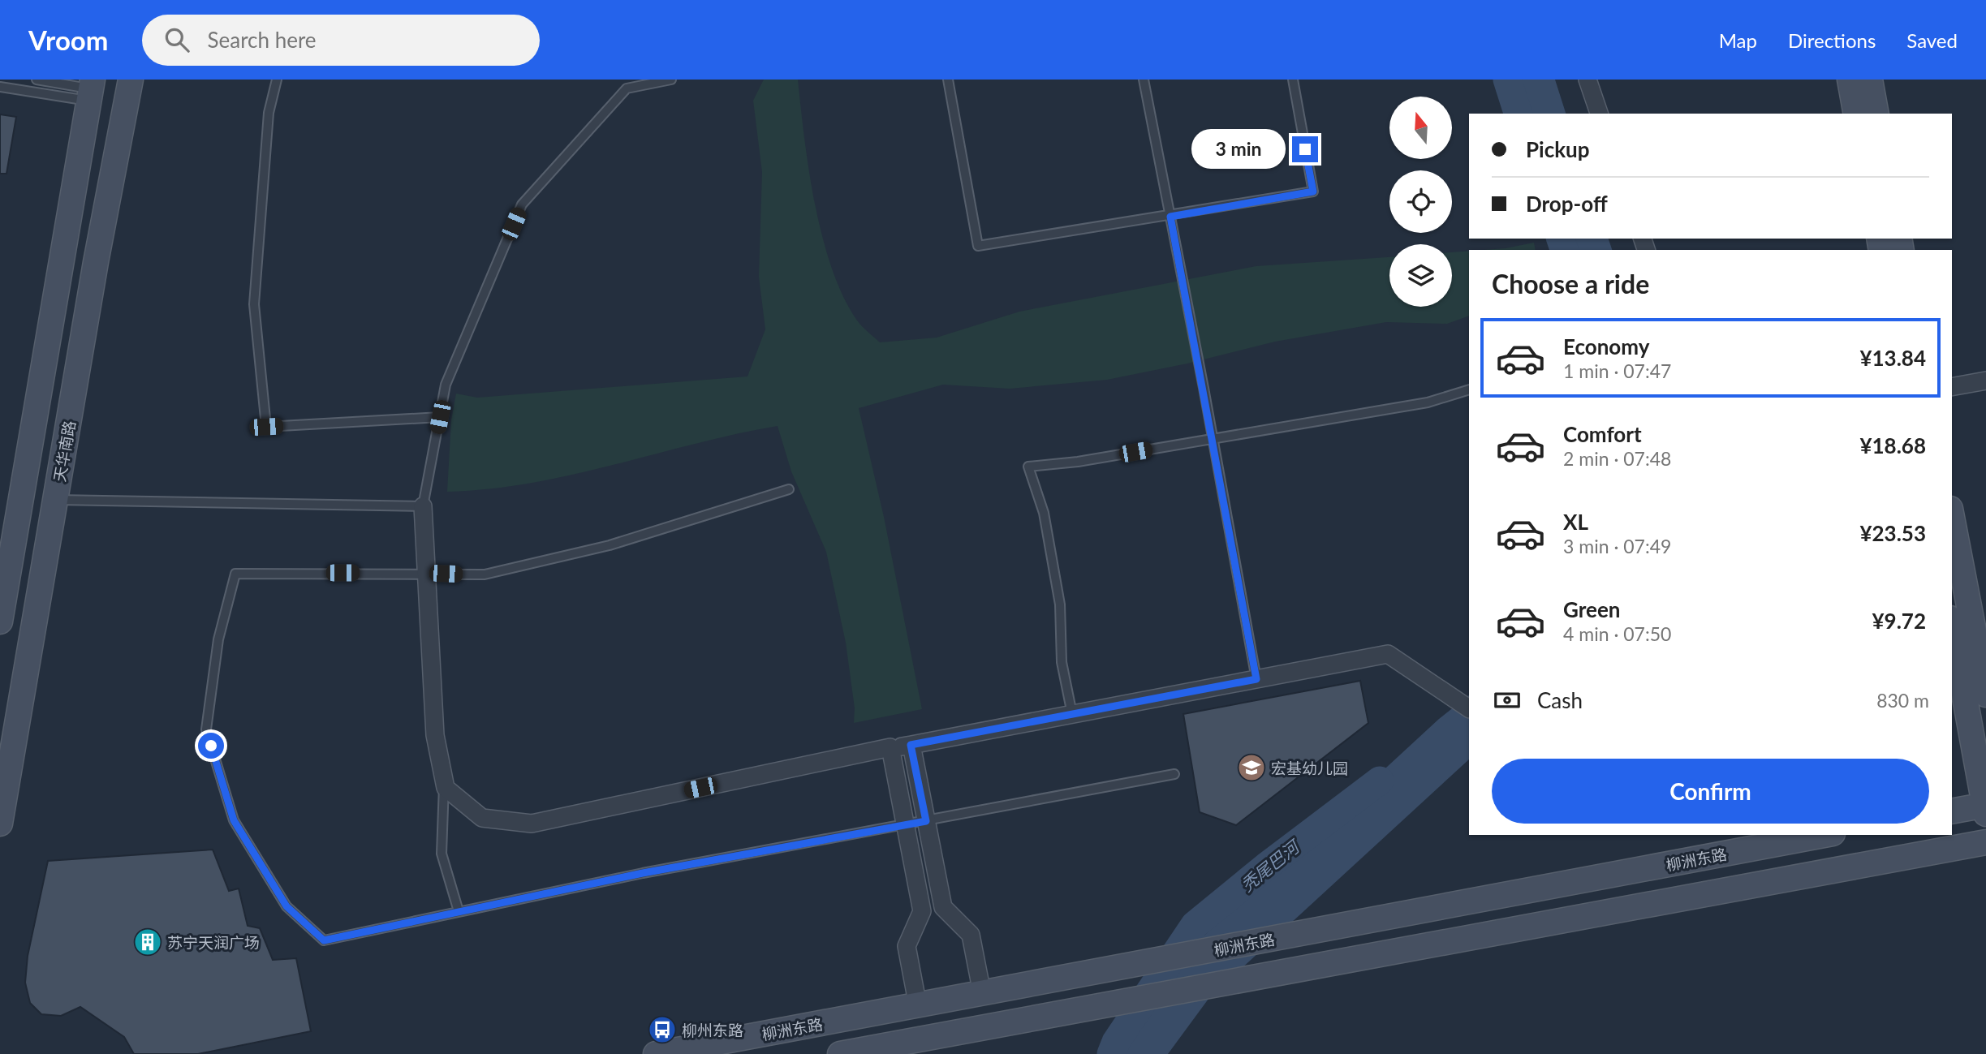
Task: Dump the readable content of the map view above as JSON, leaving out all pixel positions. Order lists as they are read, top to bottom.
{
  "streets": {
    "main road": ["天华南路", "柳洲东路"]
  },
  "water": ["秃尾巴河"],
  "places": {
    "school or university": ["宏基幼儿园"],
    "building": ["苏宁天润广场"],
    "bus stop": ["柳州东路"]
  },
  "north": "top",
  "page": {
    "header": "Vroom",
    "search": "Search here",
    "nav": ["Map", "Directions", "Saved"],
    "banner": ["Pickup", "Drop-off"],
    "bubble": "3 min",
    "heading": "Choose a ride",
    "list": [
      {
        "name": "Economy",
        "note": "1 min · 07:47",
        "value": "¥13.84"
      },
      {
        "name": "Comfort",
        "note": "2 min · 07:48",
        "value": "¥18.68"
      },
      {
        "name": "XL",
        "note": "3 min · 07:49",
        "value": "¥23.53"
      },
      {
        "name": "Green",
        "note": "4 min · 07:50",
        "value": "¥9.72"
      }
    ],
    "pay": ["Cash", "830 m"],
    "buttons": "Confirm"
  }
}
